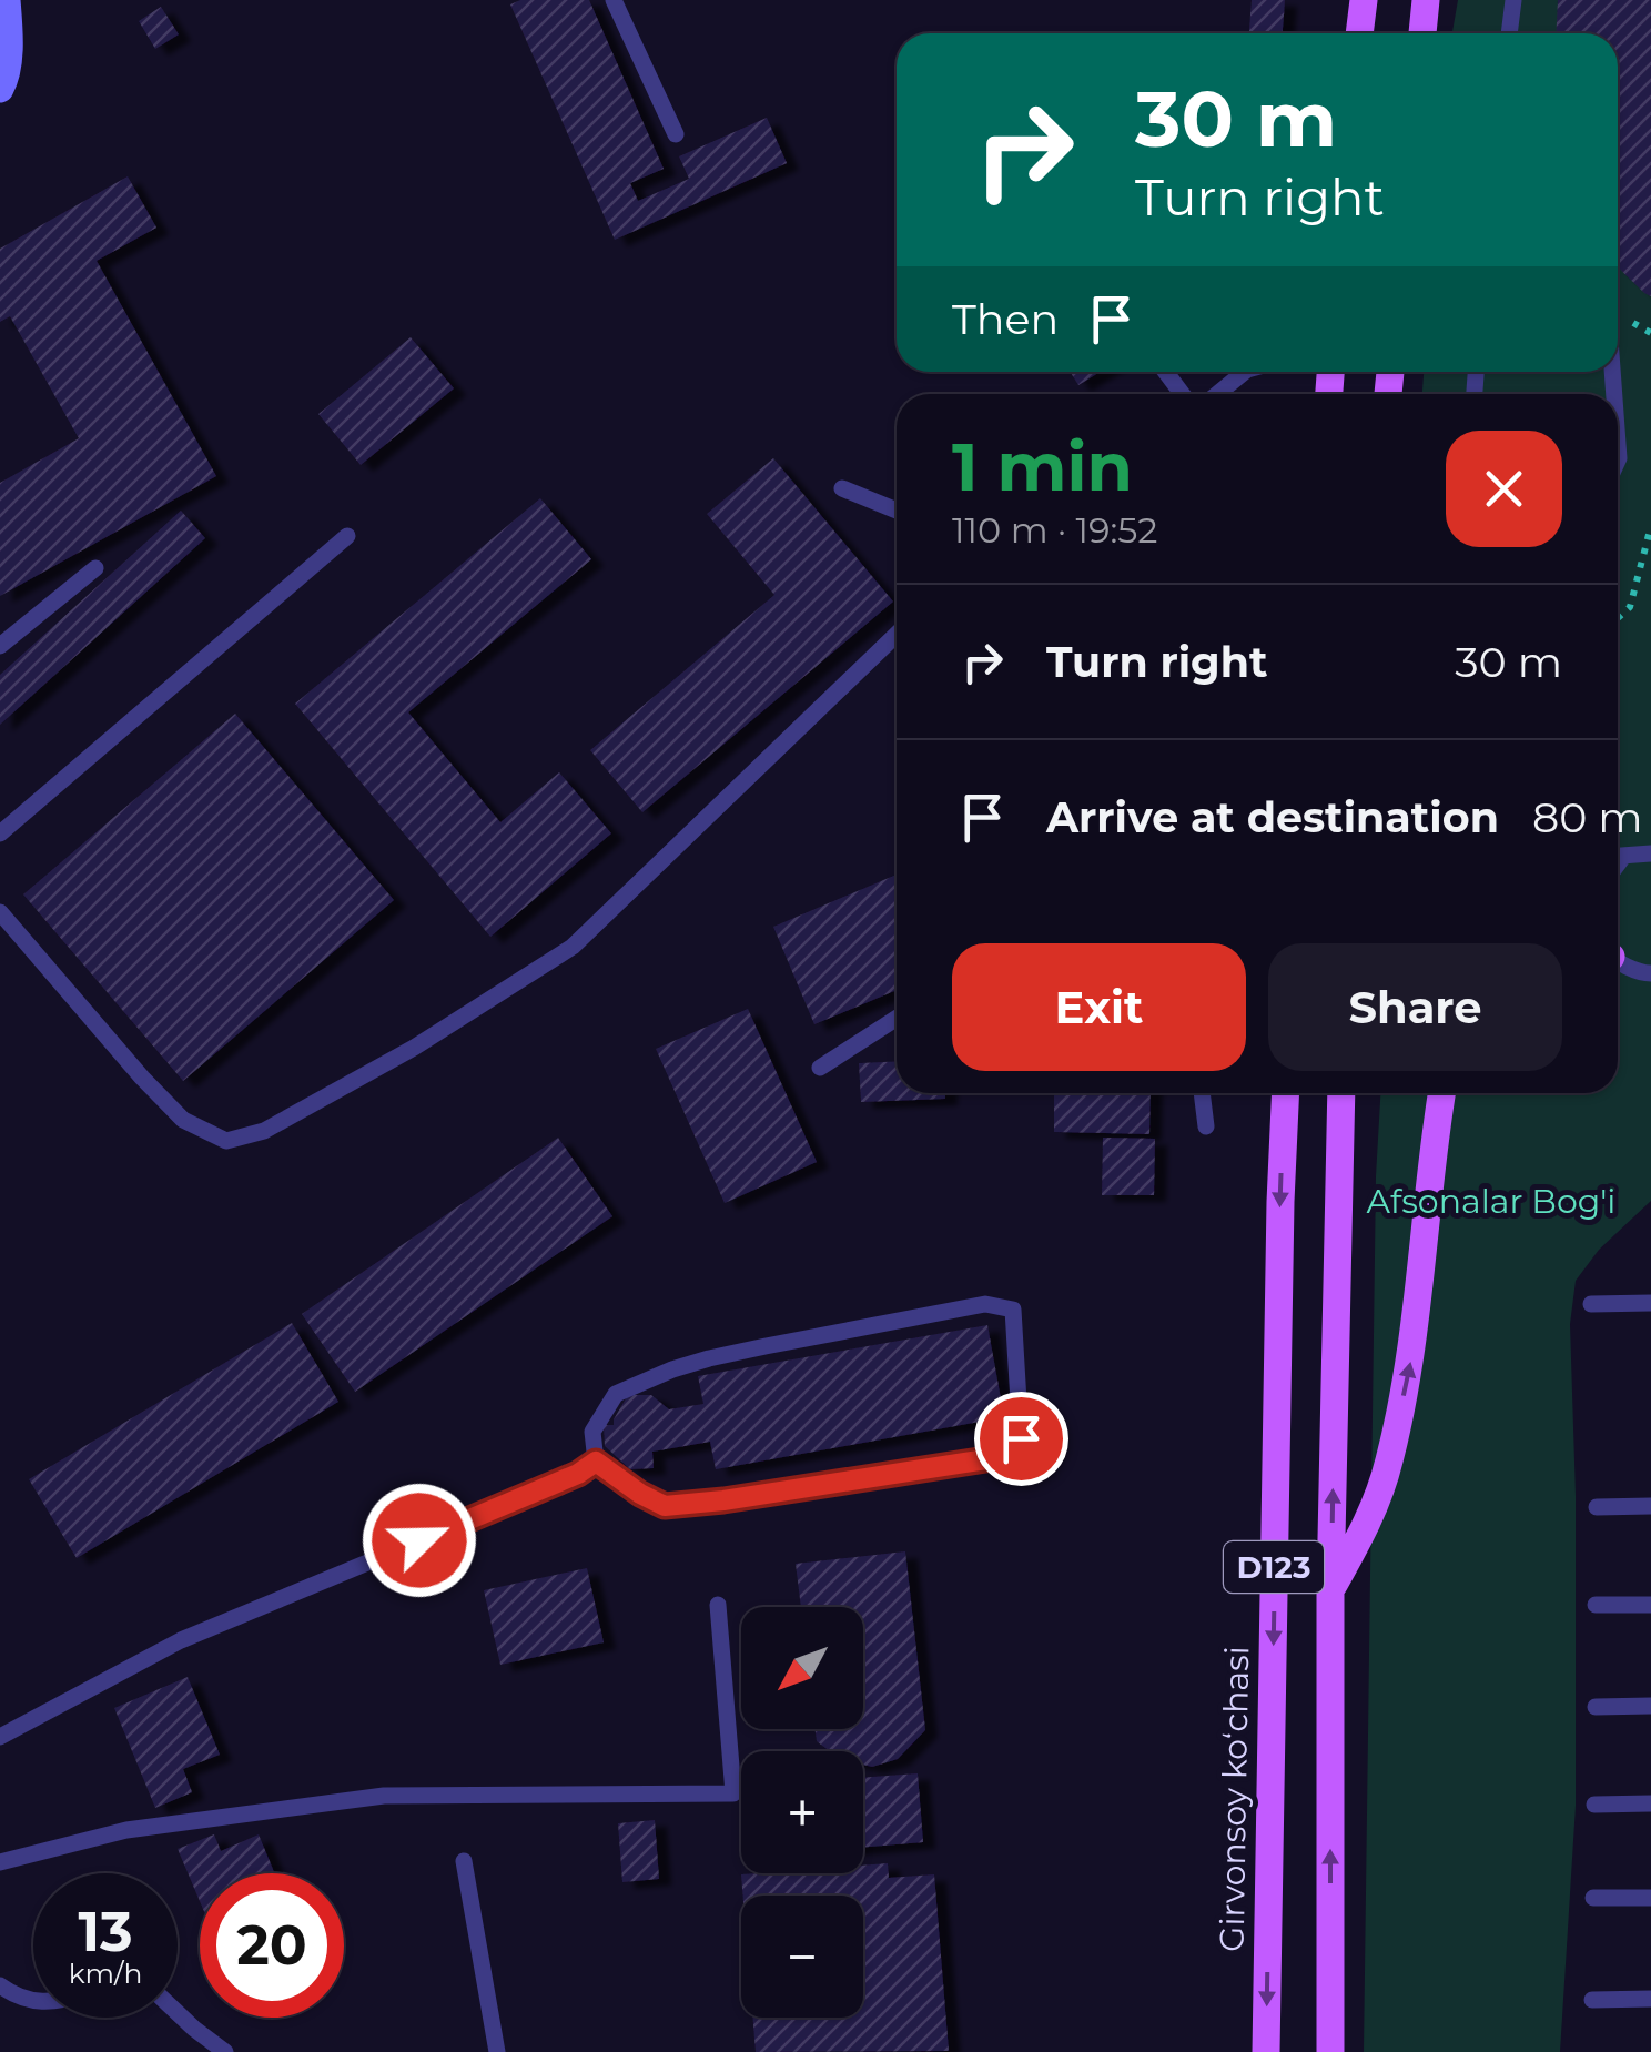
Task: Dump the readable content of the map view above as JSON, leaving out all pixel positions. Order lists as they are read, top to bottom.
{
  "streets": {
    "main road": ["D123", "Girvonsoy koʻchasi"]
  },
  "parks": ["Afsonalar Bog'i"],
  "north": "bottom left",
  "page": {
    "turn": ["30 m", "Turn right"],
    "then": "Then",
    "heading": ["1 min", "110 m · 19:52"],
    "list": [
      {
        "name": "Turn right",
        "value": "30 m"
      },
      {
        "name": "Arrive at destination",
        "value": "80 m"
      }
    ],
    "buttons": ["Exit", "Share"],
    "map_buttons": ["+", "−"],
    "speed": "13 km/h",
    "limit": "20"
  }
}
